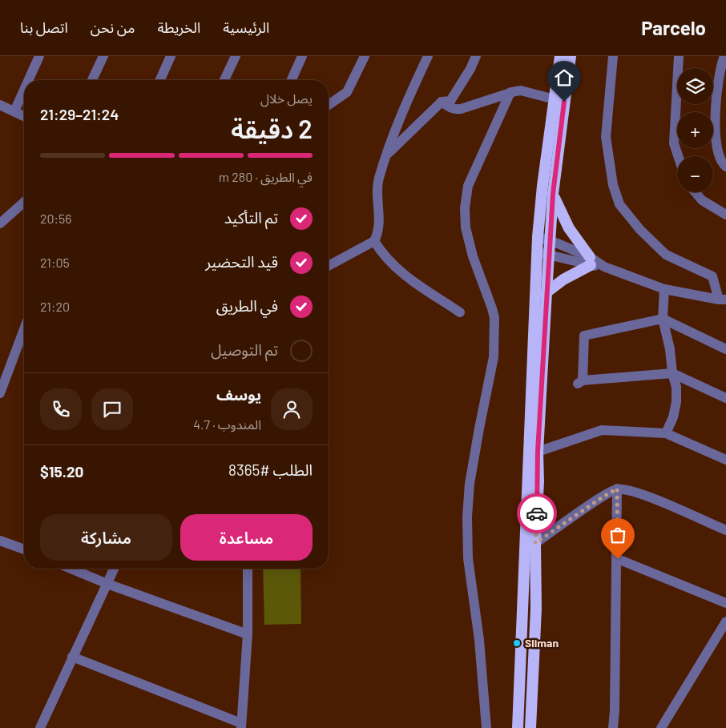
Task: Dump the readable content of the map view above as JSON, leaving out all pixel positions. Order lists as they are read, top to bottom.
{
  "places": ["Sliman"],
  "page": {
    "header": "Parcelo",
    "nav": [
      "الرئيسية",
      "الخريطة",
      "من نحن",
      "اتصل بنا"
    ],
    "map_buttons": ["+", "−"],
    "heading": ["2 دقيقة", "يصل خلال", "21:24–21:29"],
    "panel": [
      "يوسف",
      "المندوب · 4.7",
      "الطلب #8365",
      "$15.20"
    ],
    "bar": "في الطريق · 280 m",
    "list": [
      ["تم التأكيد", "20:56"],
      ["قيد التحضير", "21:05"],
      ["في الطريق", "21:20"],
      "تم التوصيل"
    ],
    "buttons": ["مساعدة", "مشاركة"]
  }
}
